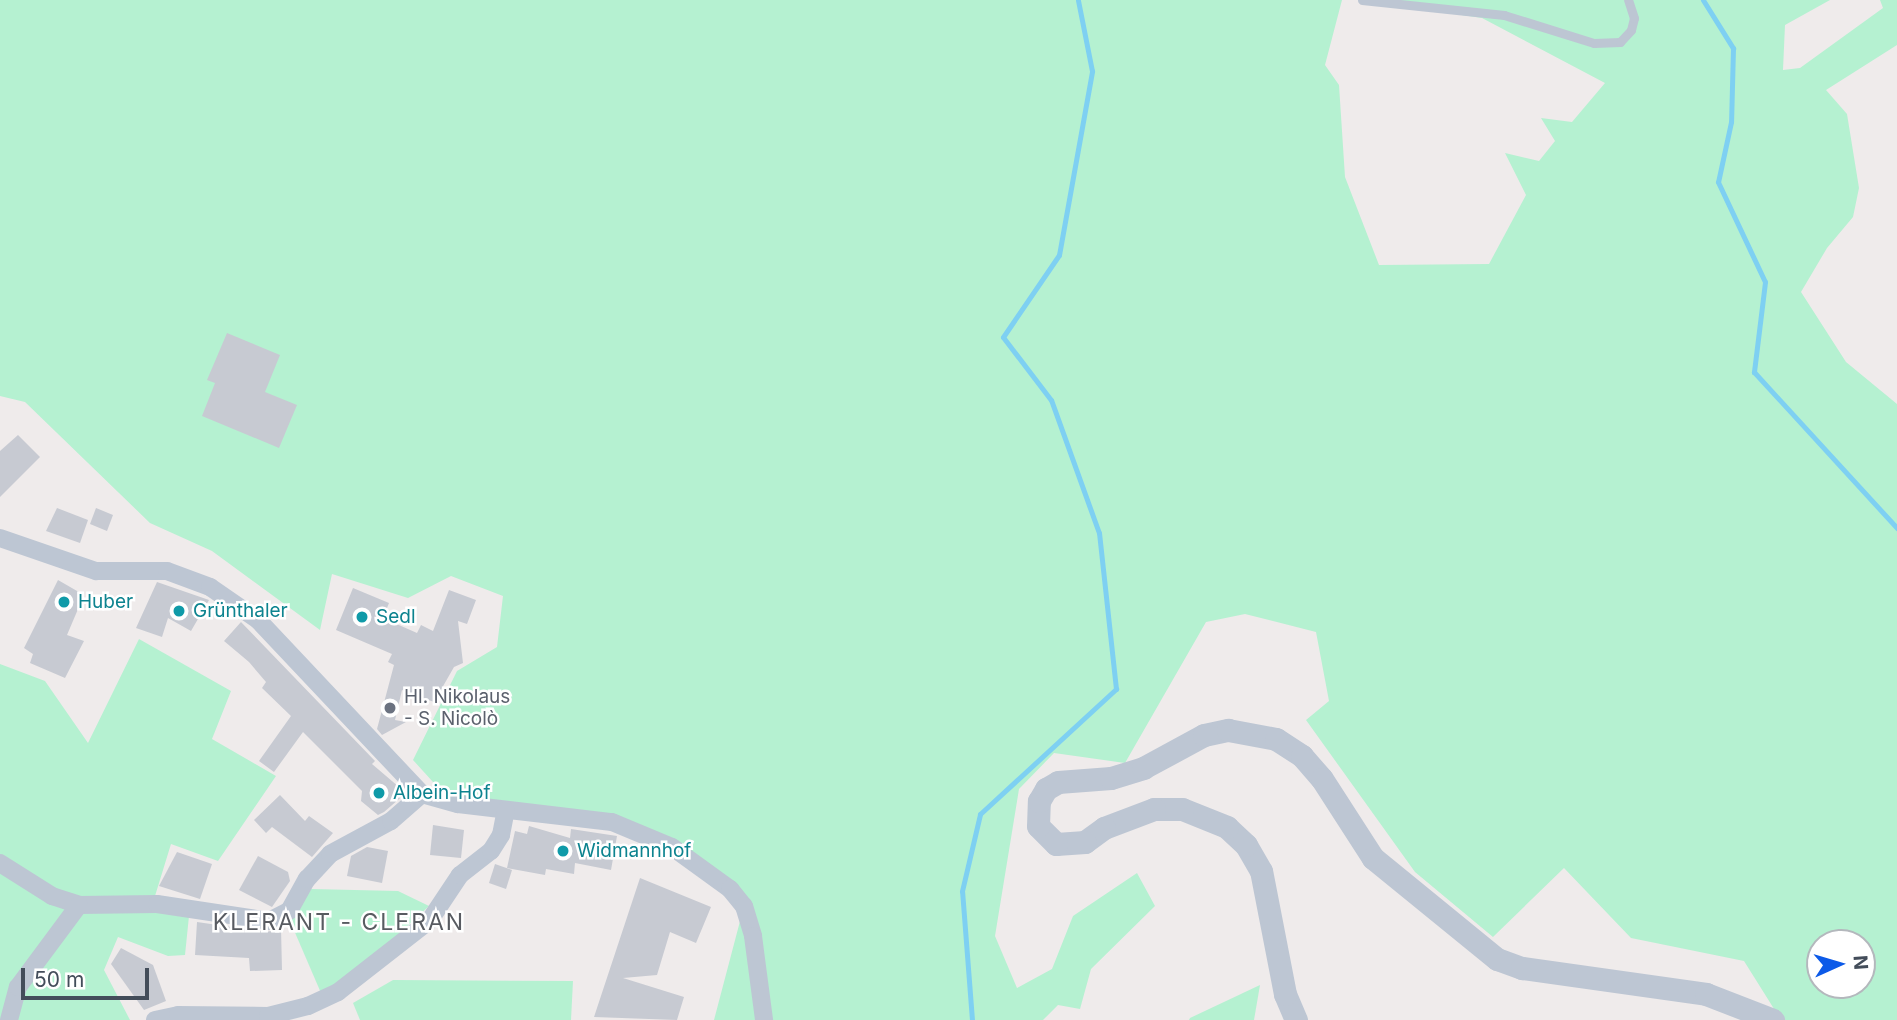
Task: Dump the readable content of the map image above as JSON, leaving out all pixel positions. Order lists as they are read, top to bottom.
{
  "districts": ["KLERANT - CLERAN"],
  "places": [
    "Huber",
    "Grünthaler",
    "Sedl",
    "Hl. Nikolaus - S. Nicolò",
    "Albein-Hof",
    "Widmannhof"
  ],
  "scale_bar": "50 m",
  "north": "right"
}
